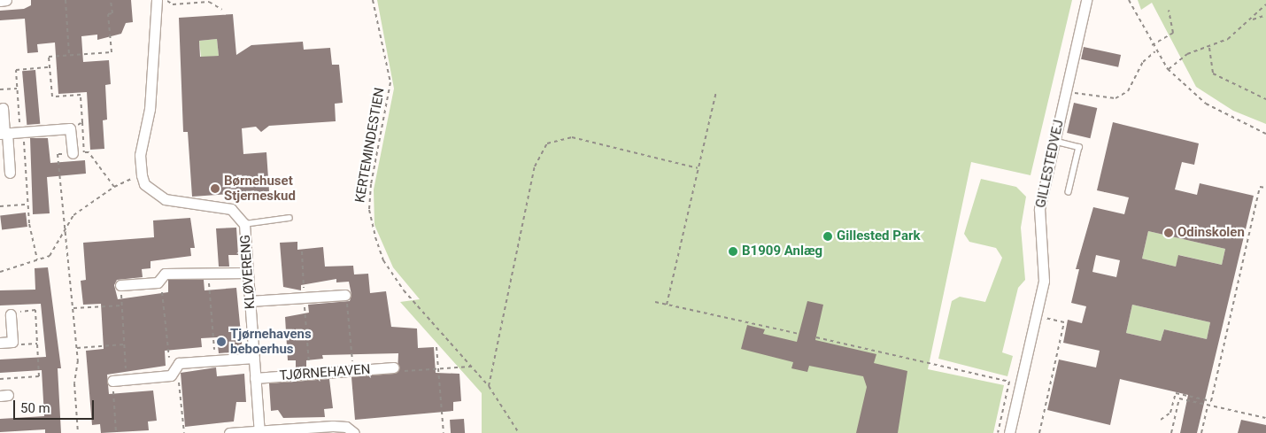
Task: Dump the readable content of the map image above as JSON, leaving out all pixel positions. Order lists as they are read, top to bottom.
{
  "streets": {
    "street": ["GILLESTEDVEJ", "KLØVERENG", "TJØRNEHAVEN"],
    "path": ["KERTEMINDESTIEN"]
  },
  "crossings": [
    ["KLØVERENG", "TJØRNEHAVEN"]
  ],
  "places": [
    "Børnehuset Stjerneskud",
    "Odinskolen",
    "Gillested Park",
    "B1909 Anlæg",
    "Tjørnehavens beboerhus"
  ],
  "scale_bar": "50 m"
}
